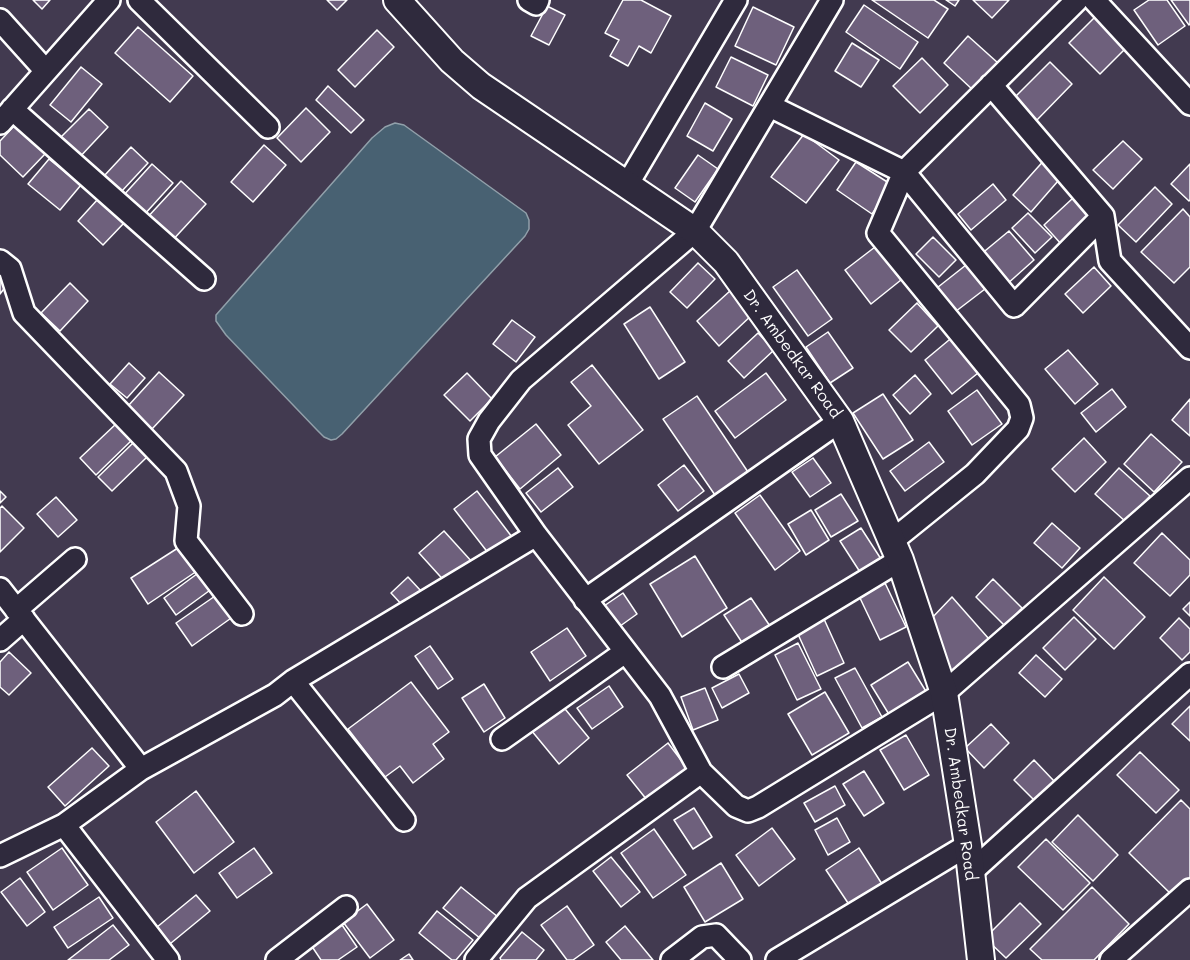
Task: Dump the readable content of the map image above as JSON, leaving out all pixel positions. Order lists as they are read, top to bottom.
{
  "streets": {
    "street": ["Dr. Ambedkar Road"]
  }
}
